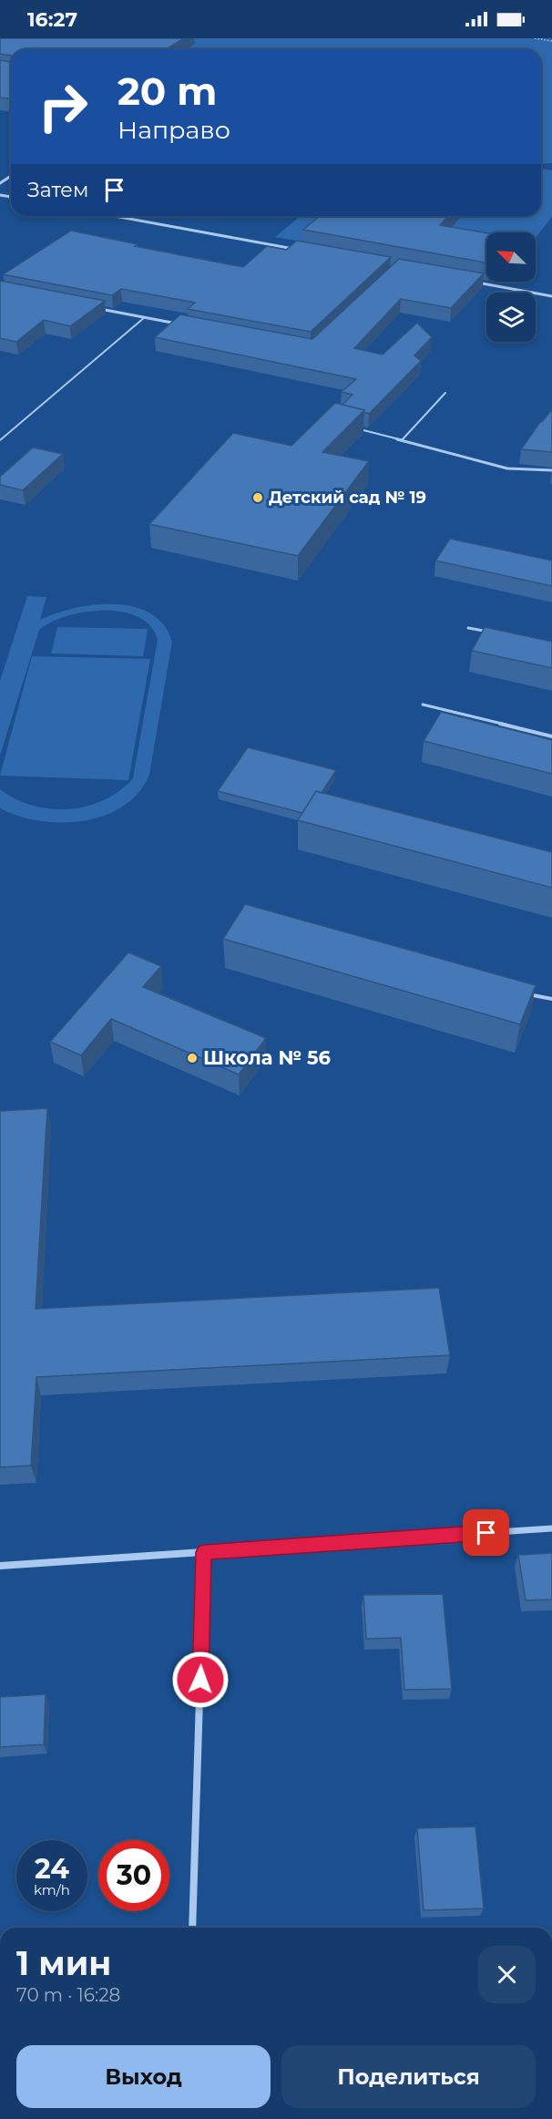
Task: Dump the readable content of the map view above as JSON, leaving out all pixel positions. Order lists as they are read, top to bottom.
{
  "places": ["Детский сад № 19", "Школа № 56"],
  "north": "top left",
  "page": {
    "status": "16:27",
    "turn": ["20 m", "Направо"],
    "then": "Затем",
    "speed": "24 km/h",
    "limit": "30",
    "heading": ["1 мин", "70 m · 16:28"],
    "buttons": ["Выход", "Поделиться"]
  }
}
